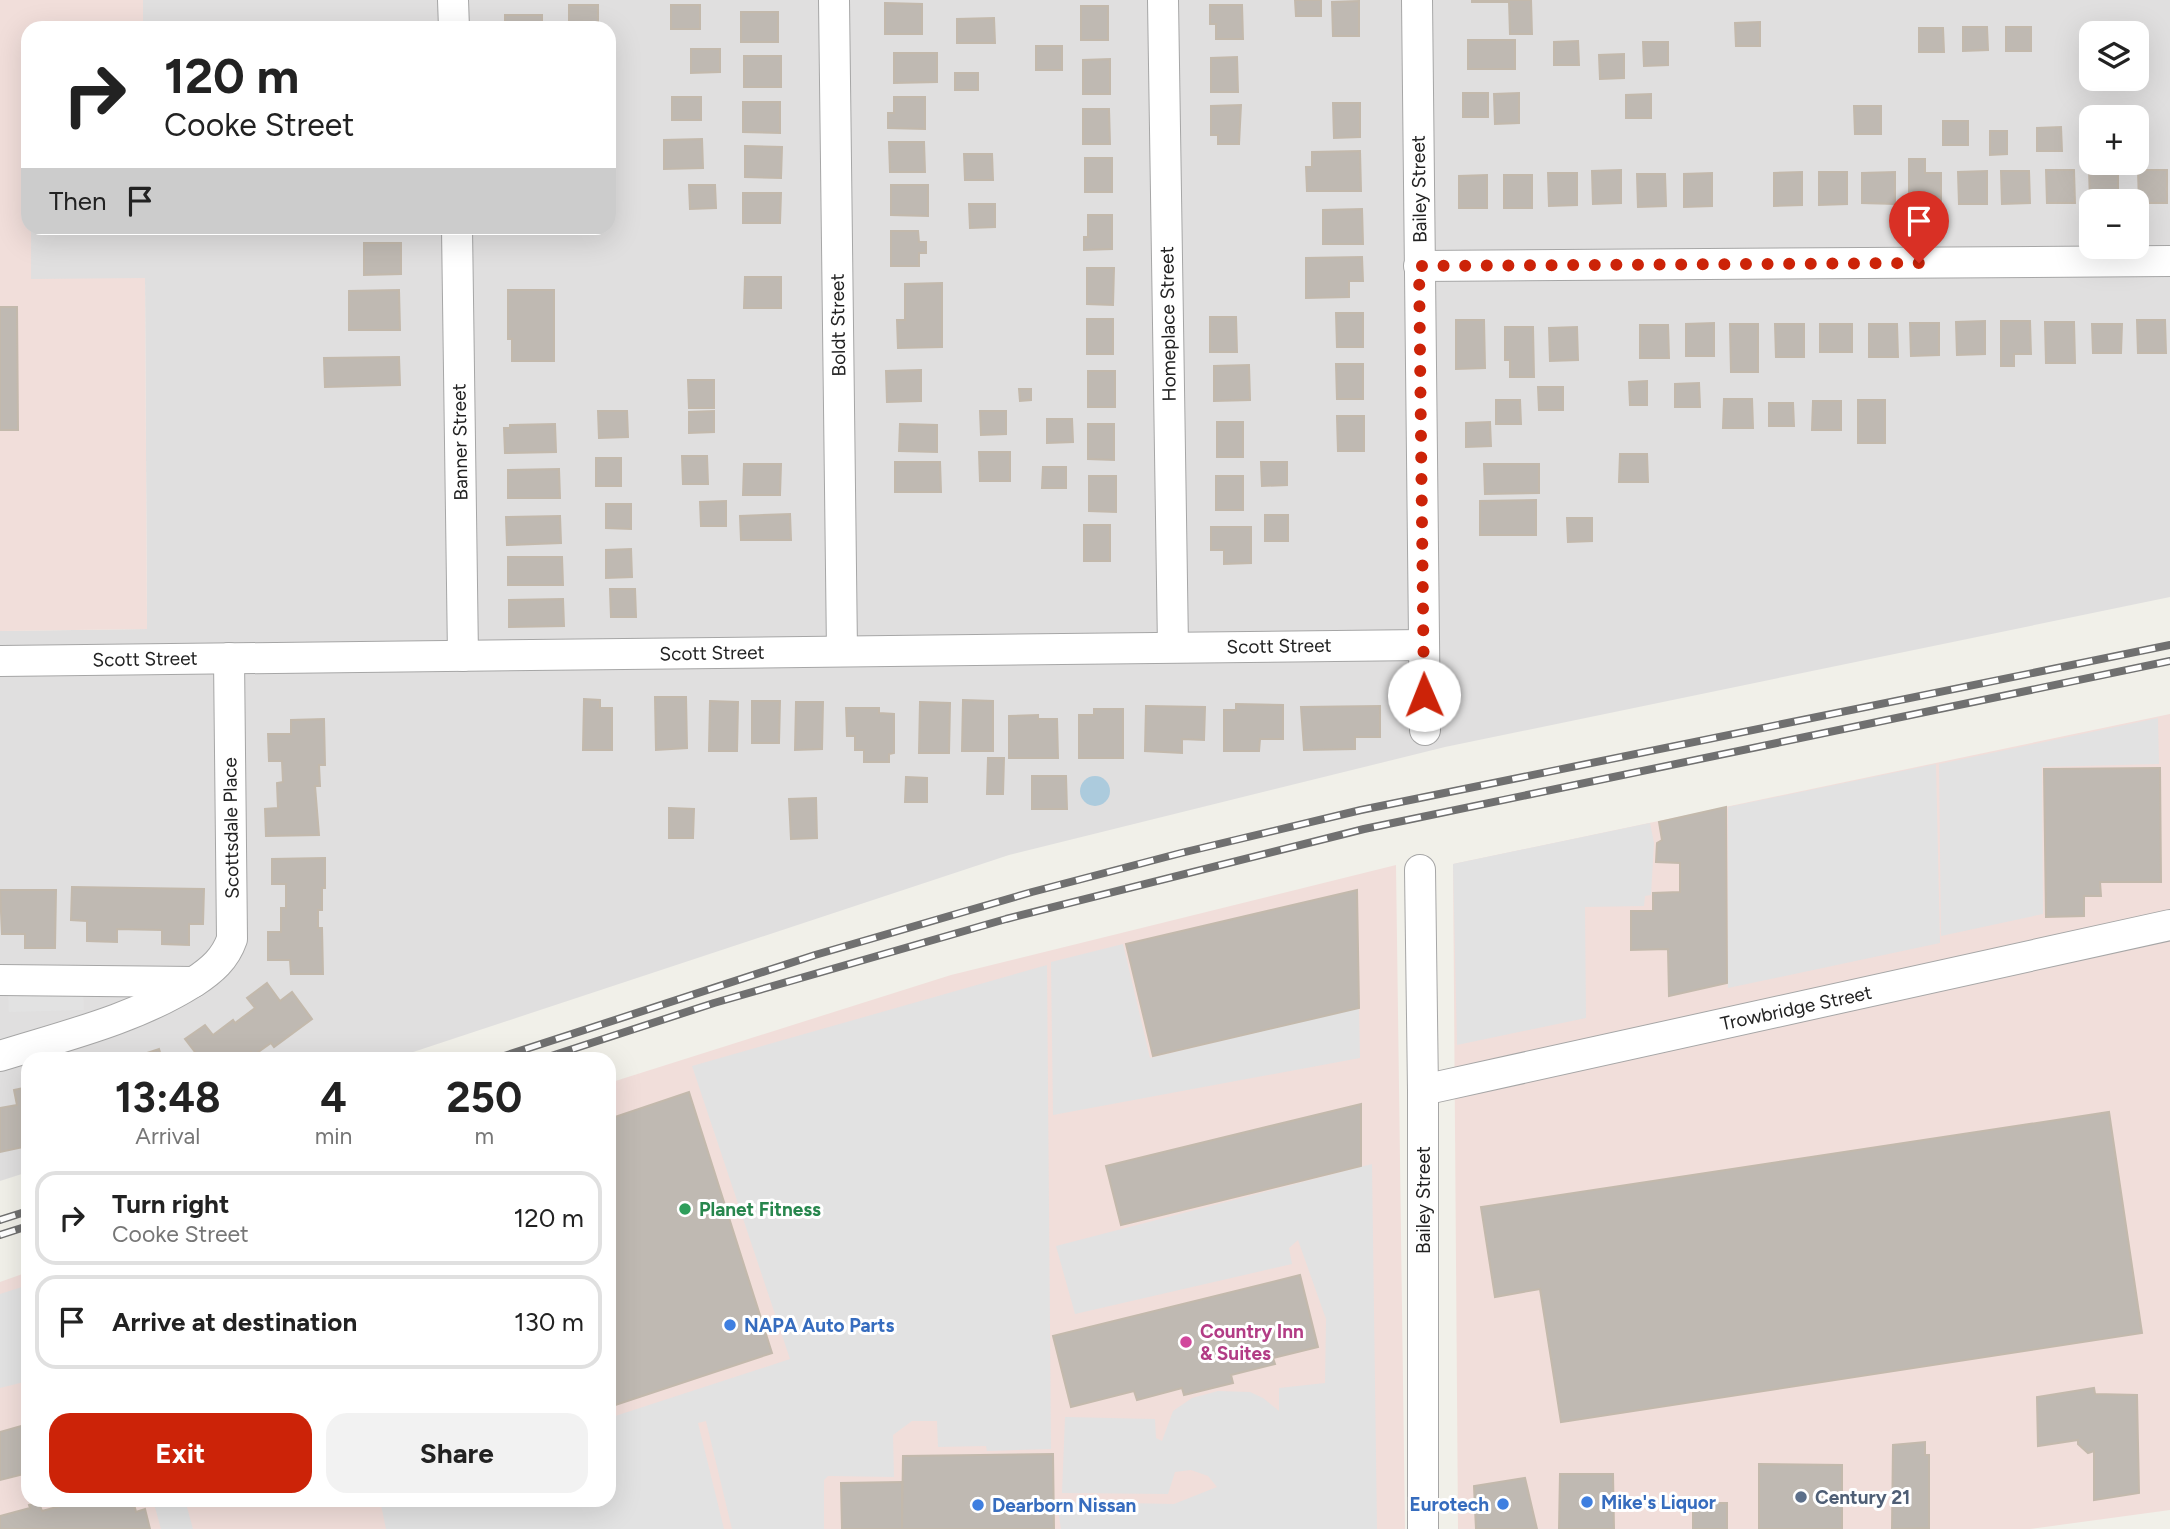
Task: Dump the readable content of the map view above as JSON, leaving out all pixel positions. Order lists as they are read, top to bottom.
{
  "streets": {
    "street": [
      "Bailey Street",
      "Homeplace Street",
      "Boldt Street",
      "Banner Street",
      "Scott Street",
      "Scottsdale Place",
      "Trowbridge Street"
    ]
  },
  "crossings": [
    ["Bailey Street", "Scott Street"],
    ["Bailey Street", "Trowbridge Street"],
    ["Homeplace Street", "Scott Street"],
    ["Boldt Street", "Scott Street"],
    ["Banner Street", "Scott Street"],
    ["Scott Street", "Scottsdale Place"]
  ],
  "places": [
    "Planet Fitness",
    "NAPA Auto Parts",
    "Country Inn & Suites",
    "Century 21",
    "Mike's Liquor",
    "Eurotech",
    "Dearborn Nissan"
  ],
  "page": {
    "map_buttons": ["+", "−"],
    "turn": ["120 m", "Cooke Street"],
    "then": "Then",
    "eta": [
      "13:48",
      "Arrival",
      "4",
      "min",
      "250",
      "m"
    ],
    "list": [
      {
        "name": "Turn right",
        "note": "Cooke Street",
        "value": "120 m"
      },
      {
        "name": "Arrive at destination",
        "value": "130 m"
      }
    ],
    "buttons": ["Exit", "Share"]
  }
}
